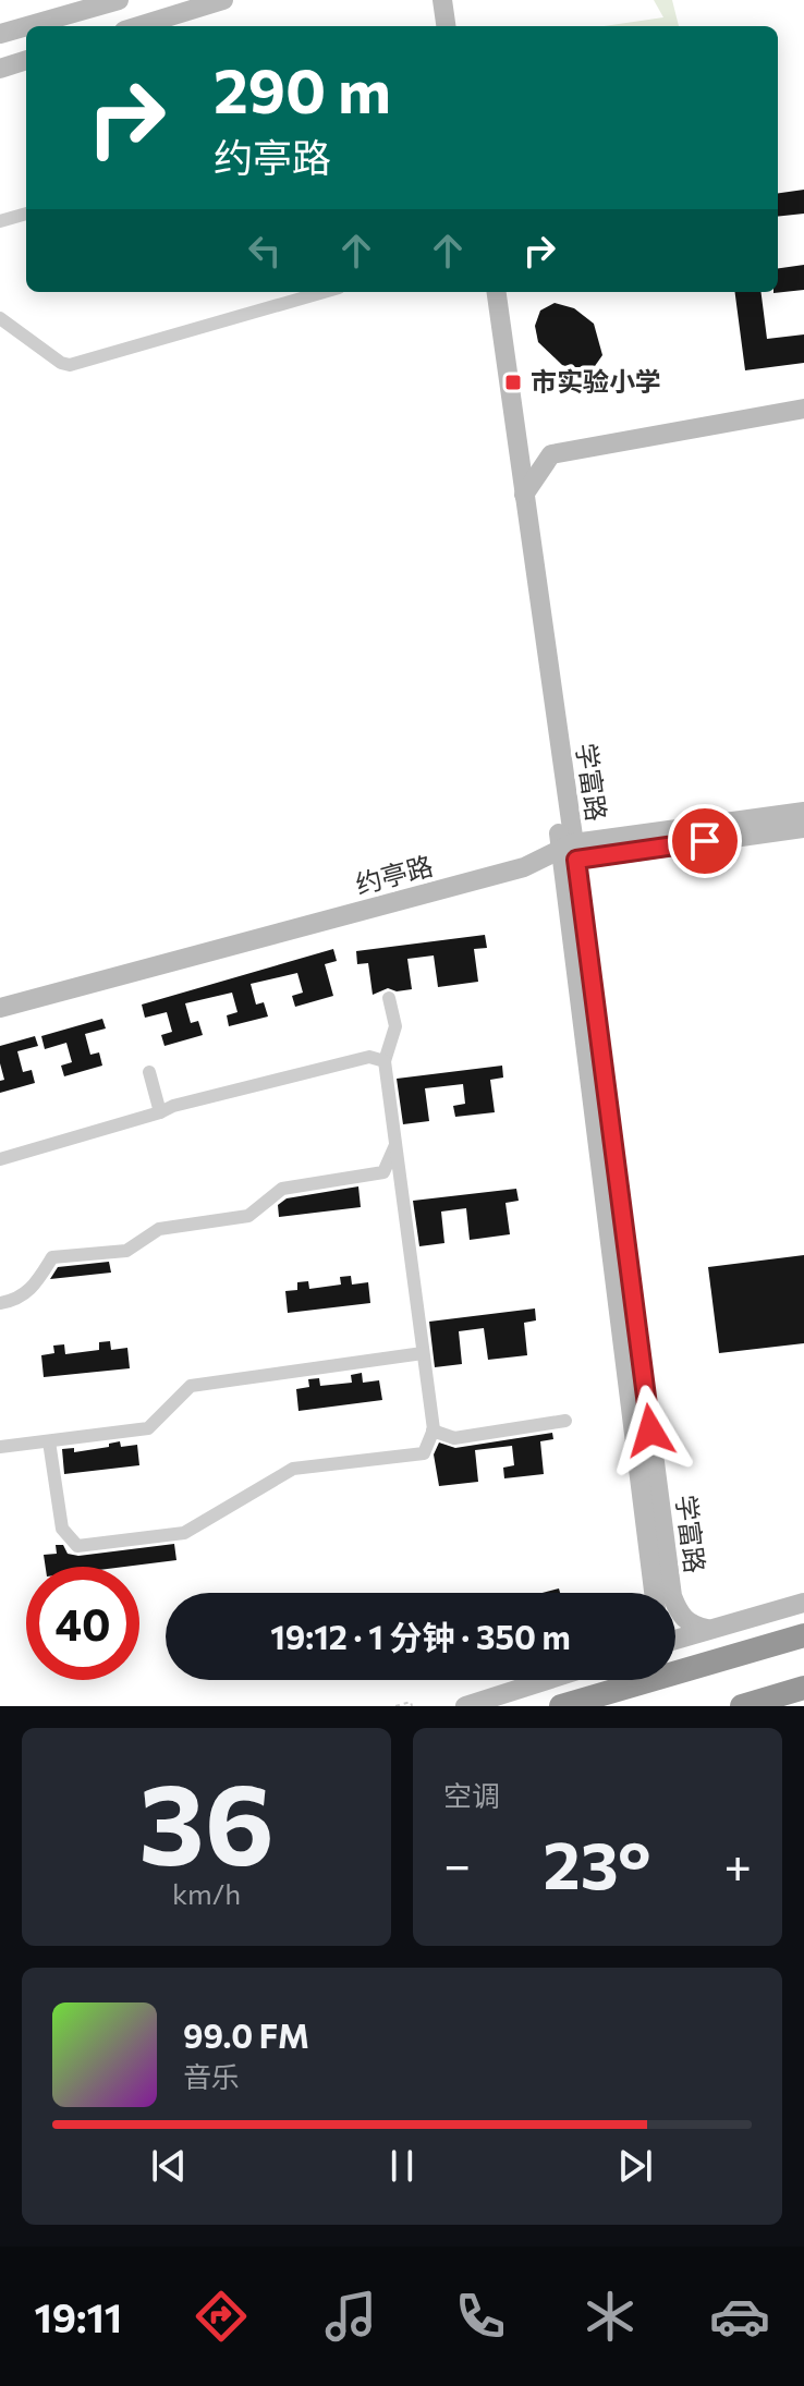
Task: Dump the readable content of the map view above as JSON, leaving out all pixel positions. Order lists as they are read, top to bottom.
{
  "streets": {
    "street": ["学富路", "约亭路"]
  },
  "crossings": [
    ["学富路", "约亭路"]
  ],
  "places": {
    "transit": ["市实验小学"]
  },
  "page": {
    "turn": ["290 m", "约亭路"],
    "limit": "40",
    "trip": "19:12 · 1 分钟 · 350 m",
    "tile": [
      ["36", "km/h"],
      "空调"
    ],
    "heat": ["−", "23°", "+"],
    "song": ["99.0 FM", "音乐"],
    "tabs": "19:11"
  }
}
